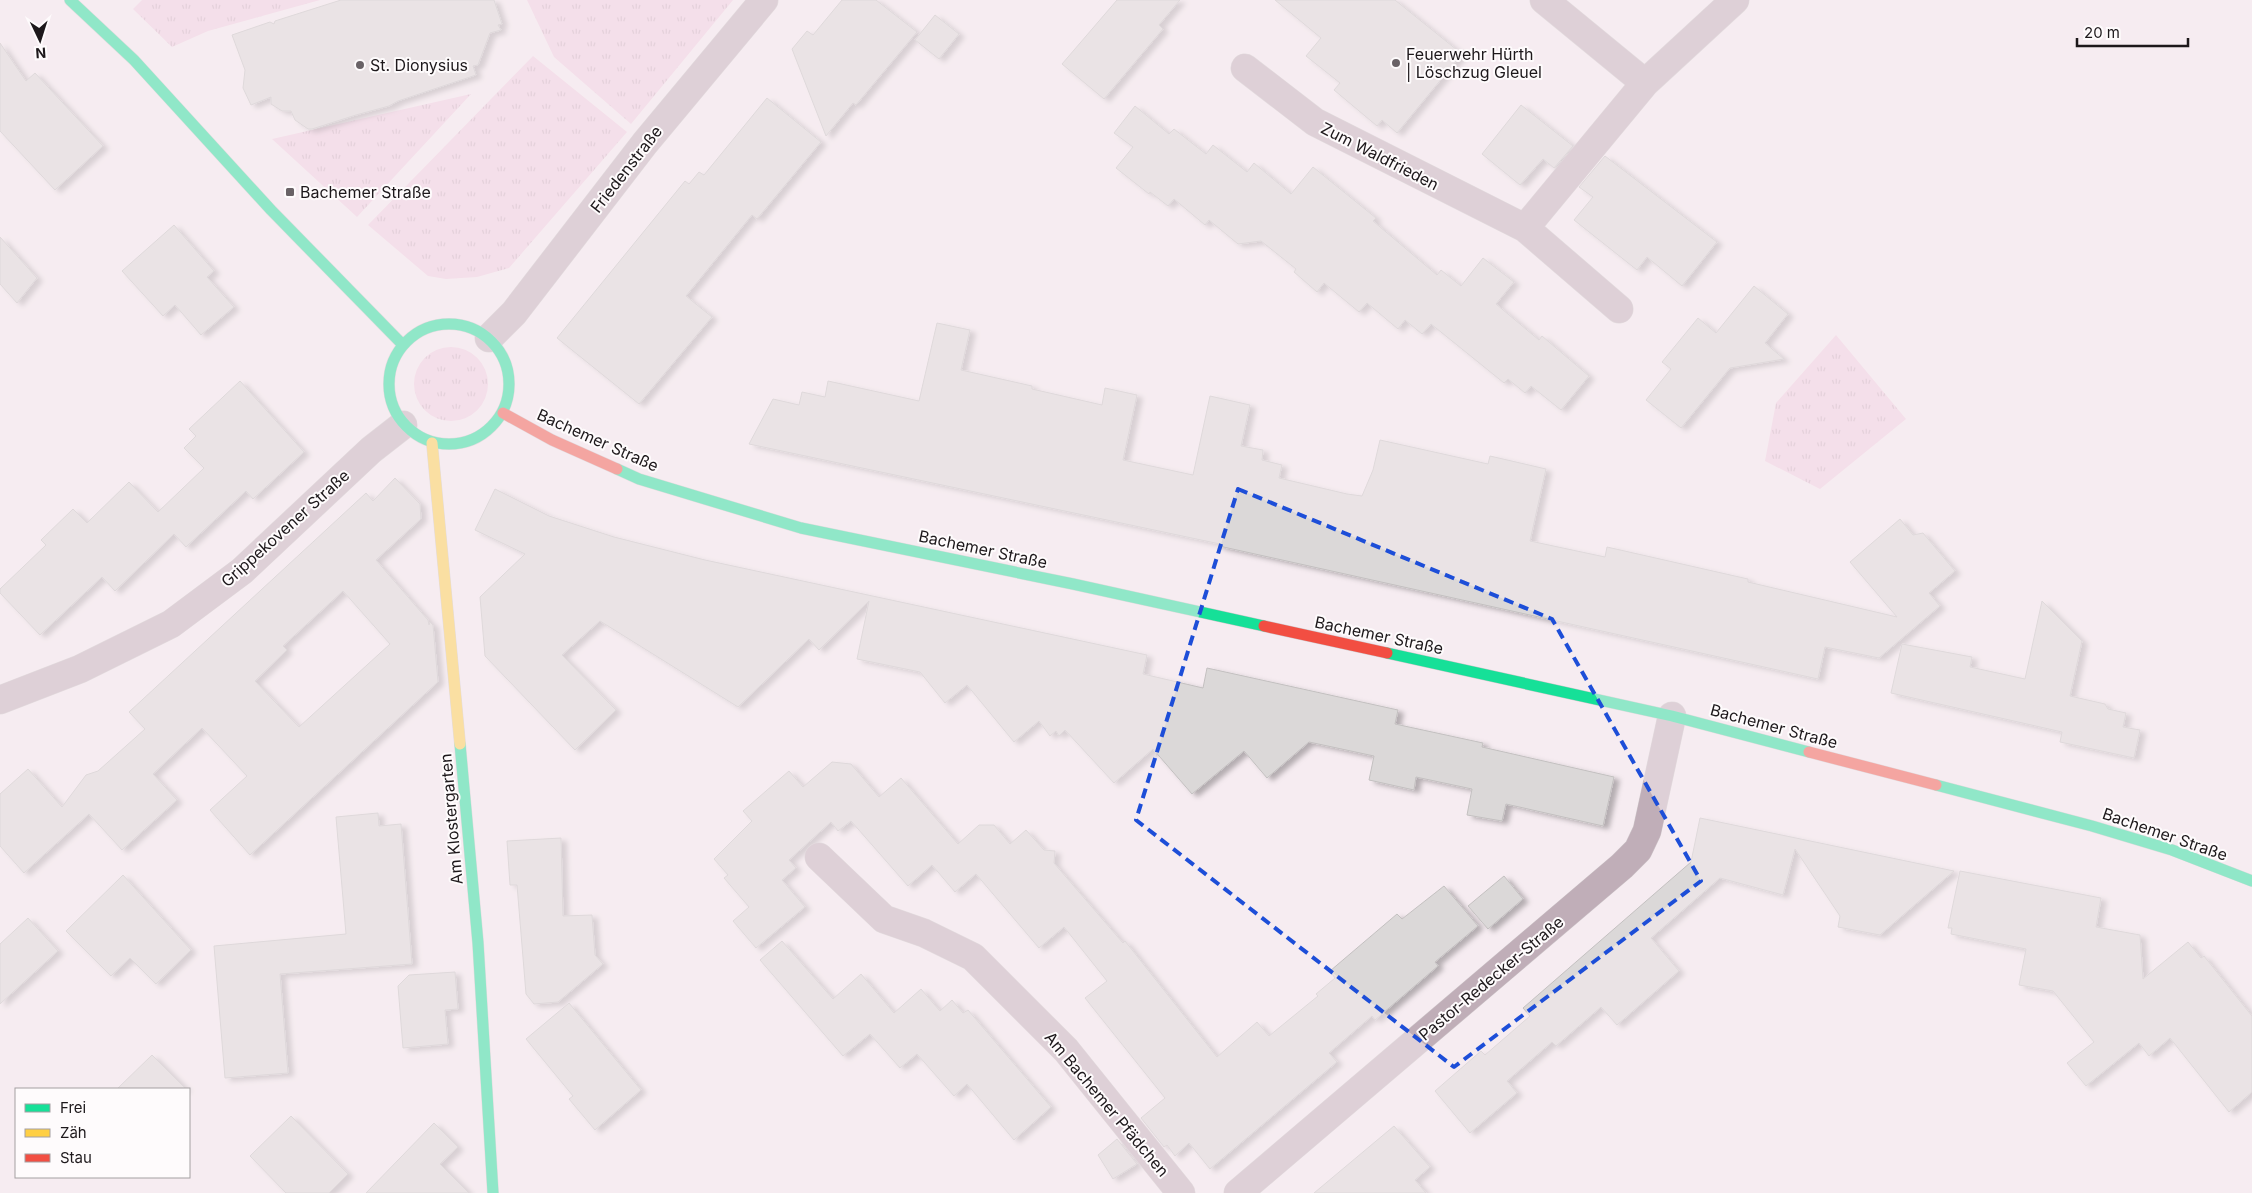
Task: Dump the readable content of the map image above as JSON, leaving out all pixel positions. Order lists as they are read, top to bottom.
{
  "streets": {
    "street": [
      "Zum Waldfrieden",
      "Friedenstraße",
      "Bachemer Straße",
      "Grippekovener Straße",
      "Am Klostergarten",
      "Pastor-Redecker-Straße",
      "Am Bachemer Pfädchen"
    ]
  },
  "crossings": [
    ["Friedenstraße", "Bachemer Straße"],
    ["Friedenstraße", "Grippekovener Straße"],
    ["Friedenstraße", "Am Klostergarten"],
    ["Bachemer Straße", "Grippekovener Straße"],
    ["Bachemer Straße", "Am Klostergarten"],
    ["Bachemer Straße", "Pastor-Redecker-Straße"],
    ["Grippekovener Straße", "Am Klostergarten"]
  ],
  "places": {
    "other": ["Feuerwehr Hürth | Löschzug Gleuel", "St. Dionysius"],
    "transit": ["Bachemer Straße"]
  },
  "legend": ["Frei", "Zäh", "Stau"],
  "scale_bar": "20 m",
  "north": "bottom"
}
